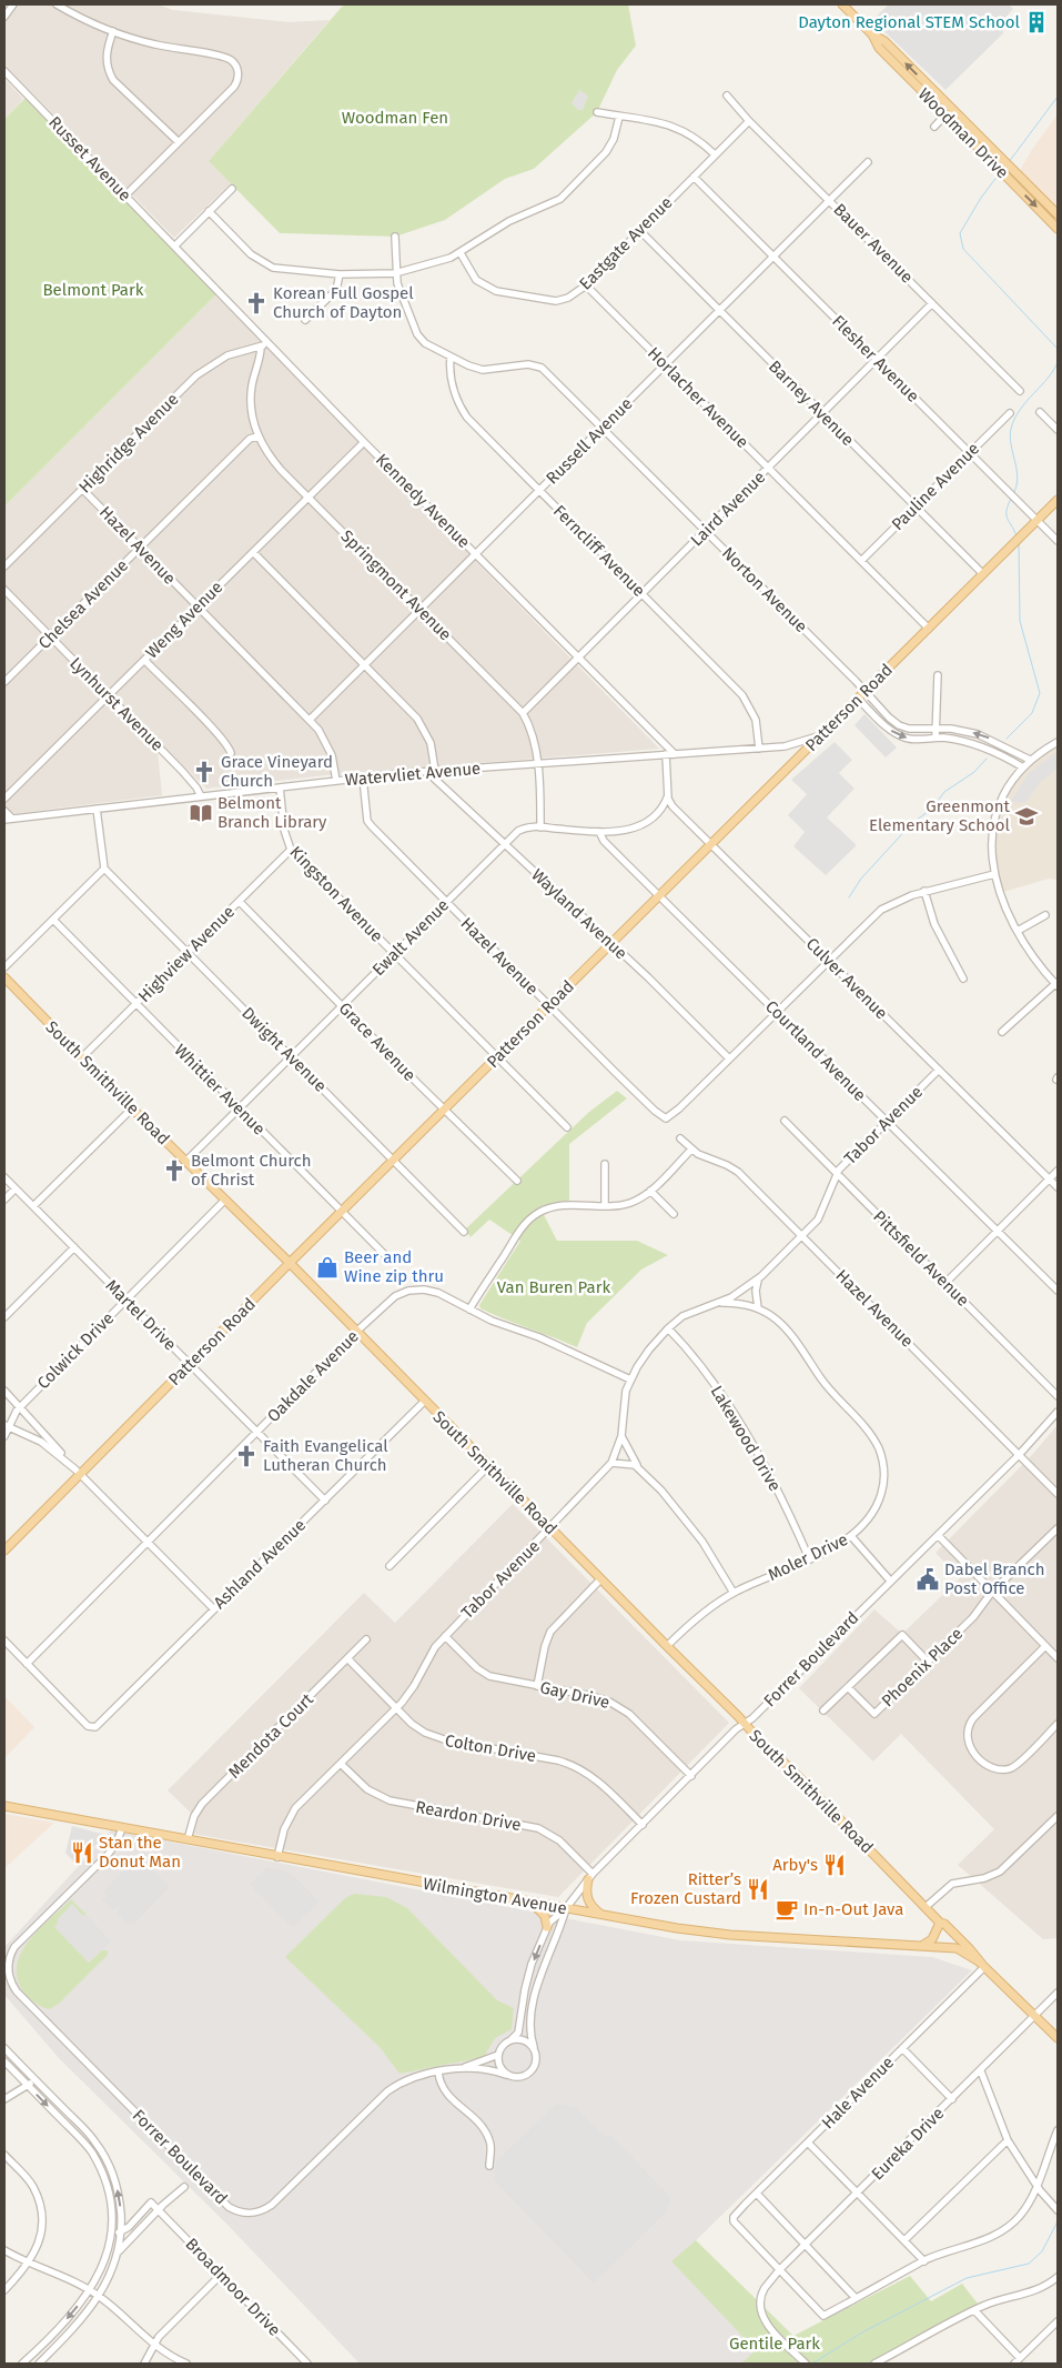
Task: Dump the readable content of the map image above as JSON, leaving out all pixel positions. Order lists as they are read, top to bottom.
{
  "streets": {
    "main road": [
      "Woodman Drive",
      "Patterson Road",
      "South Smithville Road",
      "Wilmington Avenue"
    ],
    "street": [
      "Russet Avenue",
      "Eastgate Avenue",
      "Bauer Avenue",
      "Flesher Avenue",
      "Horlacher Avenue",
      "Barney Avenue",
      "Russell Avenue",
      "Highridge Avenue",
      "Pauline Avenue",
      "Kennedy Avenue",
      "Laird Avenue",
      "Hazel Avenue",
      "Ferncliff Avenue",
      "Springmont Avenue",
      "Norton Avenue",
      "Chelsea Avenue",
      "Weng Avenue",
      "Lynhurst Avenue",
      "Watervliet Avenue",
      "Kingston Avenue",
      "Wayland Avenue",
      "Ewalt Avenue",
      "Highview Avenue",
      "Culver Avenue",
      "Grace Avenue",
      "Dwight Avenue",
      "Courtland Avenue",
      "Whittier Avenue",
      "Tabor Avenue",
      "Pittsfield Avenue",
      "Martel Drive",
      "Colwick Drive",
      "Oakdale Avenue",
      "Lakewood Drive",
      "Moler Drive",
      "Ashland Avenue",
      "Forrer Boulevard",
      "Phoenix Place",
      "Gay Drive",
      "Mendota Court",
      "Colton Drive",
      "Reardon Drive",
      "Hale Avenue",
      "Eureka Drive",
      "Broadmoor Drive"
    ]
  },
  "crossings": [
    ["Russet Avenue", "Kennedy Avenue"],
    ["Eastgate Avenue", "Bauer Avenue"],
    ["Eastgate Avenue", "Flesher Avenue"],
    ["Eastgate Avenue", "Horlacher Avenue"],
    ["Eastgate Avenue", "Barney Avenue"],
    ["Bauer Avenue", "Russell Avenue"],
    ["Bauer Avenue", "Laird Avenue"],
    ["Flesher Avenue", "Russell Avenue"],
    ["Flesher Avenue", "Pauline Avenue"],
    ["Flesher Avenue", "Laird Avenue"],
    ["Flesher Avenue", "Patterson Road"],
    ["Horlacher Avenue", "Russell Avenue"],
    ["Horlacher Avenue", "Pauline Avenue"],
    ["Horlacher Avenue", "Laird Avenue"],
    ["Horlacher Avenue", "Patterson Road"],
    ["Barney Avenue", "Russell Avenue"],
    ["Barney Avenue", "Pauline Avenue"],
    ["Barney Avenue", "Laird Avenue"],
    ["Barney Avenue", "Patterson Road"],
    ["Russell Avenue", "Kennedy Avenue"],
    ["Russell Avenue", "Hazel Avenue"],
    ["Russell Avenue", "Ferncliff Avenue"],
    ["Russell Avenue", "Springmont Avenue"],
    ["Russell Avenue", "Norton Avenue"],
    ["Highridge Avenue", "Hazel Avenue"],
    ["Highridge Avenue", "Springmont Avenue"],
    ["Kennedy Avenue", "Laird Avenue"],
    ["Kennedy Avenue", "Weng Avenue"],
    ["Kennedy Avenue", "Watervliet Avenue"],
    ["Laird Avenue", "Ferncliff Avenue"],
    ["Laird Avenue", "Springmont Avenue"],
    ["Laird Avenue", "Norton Avenue"],
    ["Hazel Avenue", "Chelsea Avenue"],
    ["Hazel Avenue", "Weng Avenue"],
    ["Hazel Avenue", "Patterson Road"],
    ["Hazel Avenue", "Watervliet Avenue"],
    ["Hazel Avenue", "Wayland Avenue"],
    ["Hazel Avenue", "Ewalt Avenue"],
    ["Hazel Avenue", "Tabor Avenue"],
    ["Hazel Avenue", "Forrer Boulevard"],
    ["Ferncliff Avenue", "Norton Avenue"],
    ["Ferncliff Avenue", "Watervliet Avenue"],
    ["Springmont Avenue", "Chelsea Avenue"],
    ["Springmont Avenue", "Weng Avenue"],
    ["Springmont Avenue", "Watervliet Avenue"],
    ["Springmont Avenue", "Ewalt Avenue"],
    ["Norton Avenue", "Patterson Road"],
    ["Chelsea Avenue", "Lynhurst Avenue"],
    ["Weng Avenue", "Lynhurst Avenue"],
    ["Lynhurst Avenue", "Watervliet Avenue"],
    ["Patterson Road", "Watervliet Avenue"],
    ["Patterson Road", "Kingston Avenue"],
    ["Patterson Road", "Wayland Avenue"],
    ["Patterson Road", "Culver Avenue"],
    ["Patterson Road", "Grace Avenue"],
    ["Patterson Road", "Dwight Avenue"],
    ["Patterson Road", "Courtland Avenue"],
    ["Patterson Road", "South Smithville Road"],
    ["Patterson Road", "Whittier Avenue"],
    ["Patterson Road", "Martel Drive"],
    ["Watervliet Avenue", "Kingston Avenue"],
    ["Watervliet Avenue", "Wayland Avenue"],
    ["Kingston Avenue", "Ewalt Avenue"],
    ["Kingston Avenue", "Highview Avenue"],
    ["Wayland Avenue", "Ewalt Avenue"],
    ["Ewalt Avenue", "Culver Avenue"],
    ["Ewalt Avenue", "Grace Avenue"],
    ["Ewalt Avenue", "Dwight Avenue"],
    ["Ewalt Avenue", "Courtland Avenue"],
    ["Ewalt Avenue", "South Smithville Road"],
    ["Ewalt Avenue", "Whittier Avenue"],
    ["Highview Avenue", "Grace Avenue"],
    ["Highview Avenue", "Dwight Avenue"],
    ["Highview Avenue", "South Smithville Road"],
    ["Highview Avenue", "Whittier Avenue"],
    ["Culver Avenue", "Tabor Avenue"],
    ["Courtland Avenue", "Tabor Avenue"],
    ["South Smithville Road", "Tabor Avenue"],
    ["South Smithville Road", "Colwick Drive"],
    ["South Smithville Road", "Oakdale Avenue"],
    ["South Smithville Road", "Moler Drive"],
    ["South Smithville Road", "Ashland Avenue"],
    ["South Smithville Road", "Forrer Boulevard"],
    ["South Smithville Road", "Wilmington Avenue"],
    ["South Smithville Road", "Hale Avenue"],
    ["Tabor Avenue", "Pittsfield Avenue"],
    ["Tabor Avenue", "Oakdale Avenue"],
    ["Tabor Avenue", "Lakewood Drive"],
    ["Tabor Avenue", "Gay Drive"],
    ["Tabor Avenue", "Colton Drive"],
    ["Tabor Avenue", "Reardon Drive"],
    ["Tabor Avenue", "Wilmington Avenue"],
    ["Martel Drive", "Colwick Drive"],
    ["Martel Drive", "Oakdale Avenue"],
    ["Martel Drive", "Ashland Avenue"],
    ["Oakdale Avenue", "Ashland Avenue"],
    ["Lakewood Drive", "Moler Drive"],
    ["Forrer Boulevard", "Gay Drive"],
    ["Forrer Boulevard", "Colton Drive"],
    ["Forrer Boulevard", "Reardon Drive"],
    ["Forrer Boulevard", "Wilmington Avenue"],
    ["Mendota Court", "Colton Drive"],
    ["Mendota Court", "Wilmington Avenue"],
    ["Wilmington Avenue", "Hale Avenue"],
    ["Hale Avenue", "Eureka Drive"]
  ],
  "parks": [
    "Woodman Fen",
    "Belmont Park",
    "Van Buren Park",
    "Gentile Park"
  ],
  "places": {
    "building": ["Dayton Regional STEM School"],
    "church": [
      "Korean Full Gospel Church of Dayton",
      "Grace Vineyard Church",
      "Belmont Church of Christ",
      "Faith Evangelical Lutheran Church"
    ],
    "library": ["Belmont Branch Library"],
    "school or university": ["Greenmont Elementary School"],
    "shop": ["Beer and Wine zip thru"],
    "public building": ["Dabel Branch Post Office"],
    "restaurant": ["Stan the Donut Man", "Arby's", "Ritter’s Frozen Custard"],
    "cafe": ["In-n-Out Java"]
  }
}
